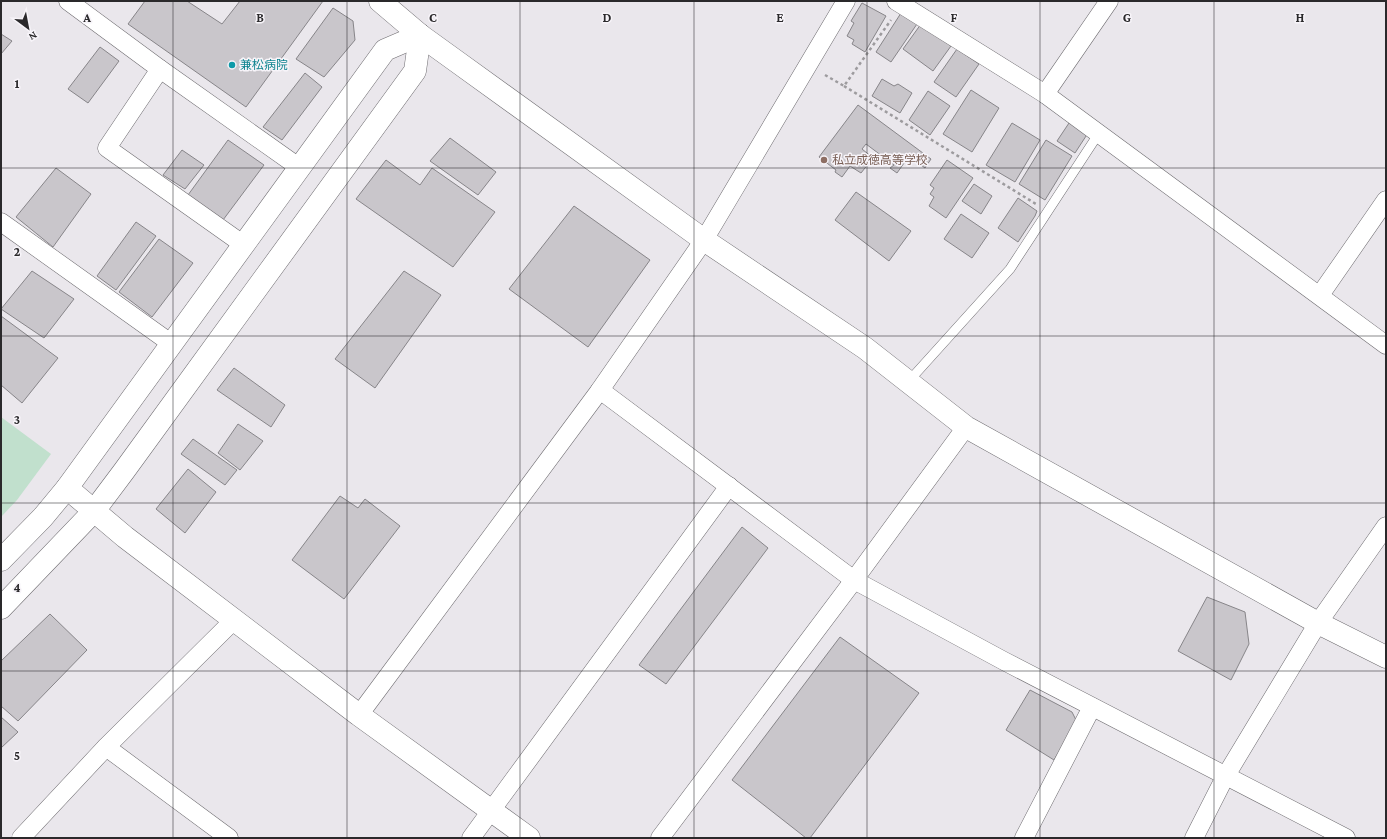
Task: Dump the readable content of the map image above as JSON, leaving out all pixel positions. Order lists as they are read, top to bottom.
{
  "places": ["兼松病院", "私立成徳高等学校"],
  "north": "bottom right",
  "grid": {
    "columns": [
      "A",
      "B",
      "C",
      "D",
      "E",
      "F",
      "G",
      "H"
    ],
    "rows": [
      "1",
      "2",
      "3",
      "4",
      "5"
    ]
  }
}
